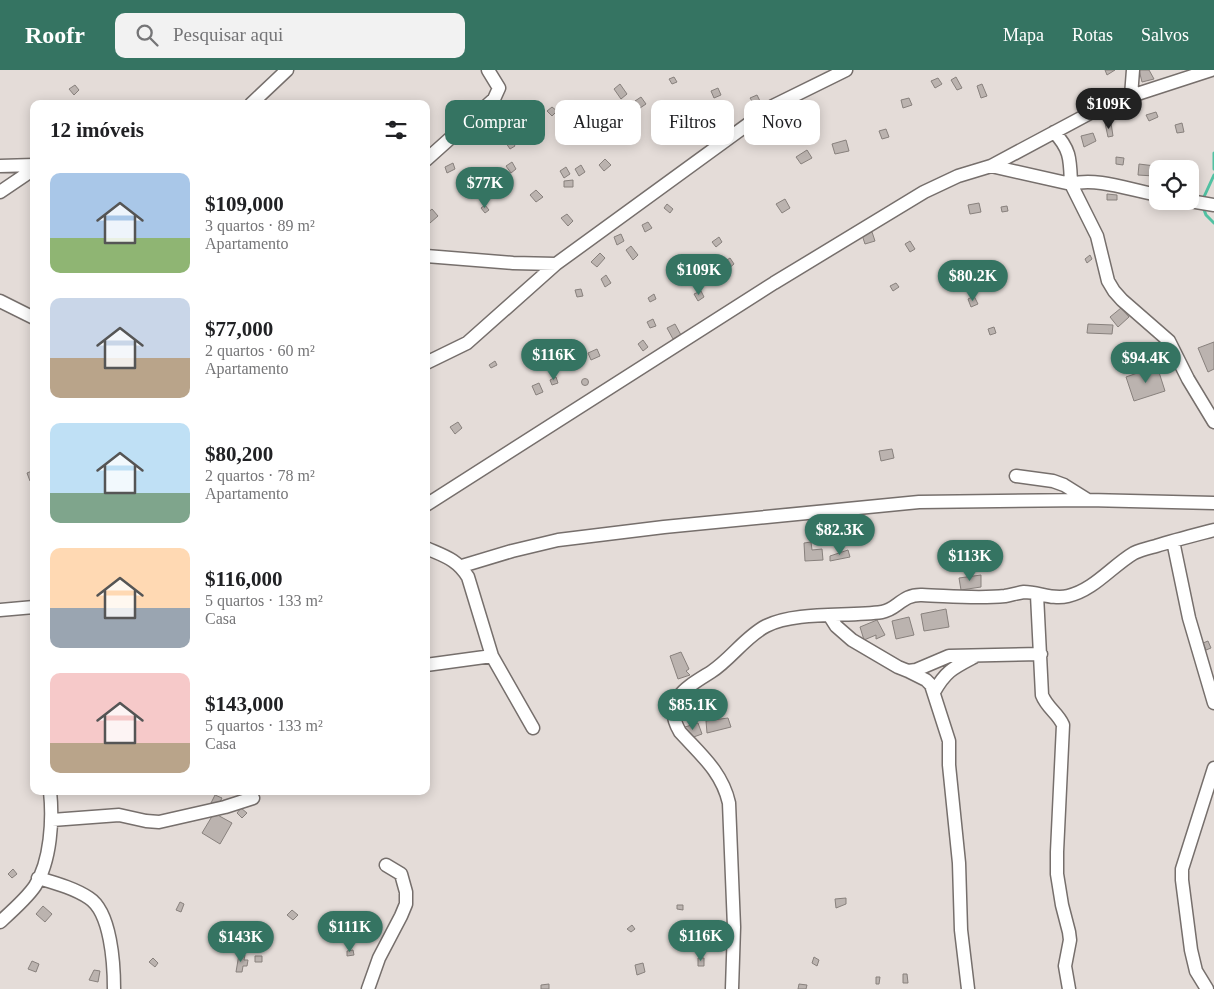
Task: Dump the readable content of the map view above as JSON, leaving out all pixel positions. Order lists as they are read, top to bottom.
{
  "page": {
    "header": "Roofr",
    "search": "Pesquisar aqui",
    "nav": ["Mapa", "Rotas", "Salvos"],
    "price": [
      "$109K",
      "$77K",
      "$109K",
      "$80.2K",
      "$116K",
      "$94.4K",
      "$82.3K",
      "$113K",
      "$85.1K",
      "$111K",
      "$116K",
      "$143K"
    ],
    "chip": [
      "Comprar",
      "Alugar",
      "Filtros",
      "Novo"
    ],
    "heading": "12 imóveis",
    "list": [
      {
        "name": "$109,000",
        "note": "3 quartos · 89 m² · Apartamento"
      },
      {
        "name": "$77,000",
        "note": "2 quartos · 60 m² · Apartamento"
      },
      {
        "name": "$80,200",
        "note": "2 quartos · 78 m² · Apartamento"
      },
      {
        "name": "$116,000",
        "note": "5 quartos · 133 m² · Casa"
      },
      {
        "name": "$143,000",
        "note": "5 quartos · 133 m² · Casa"
      }
    ]
  }
}
